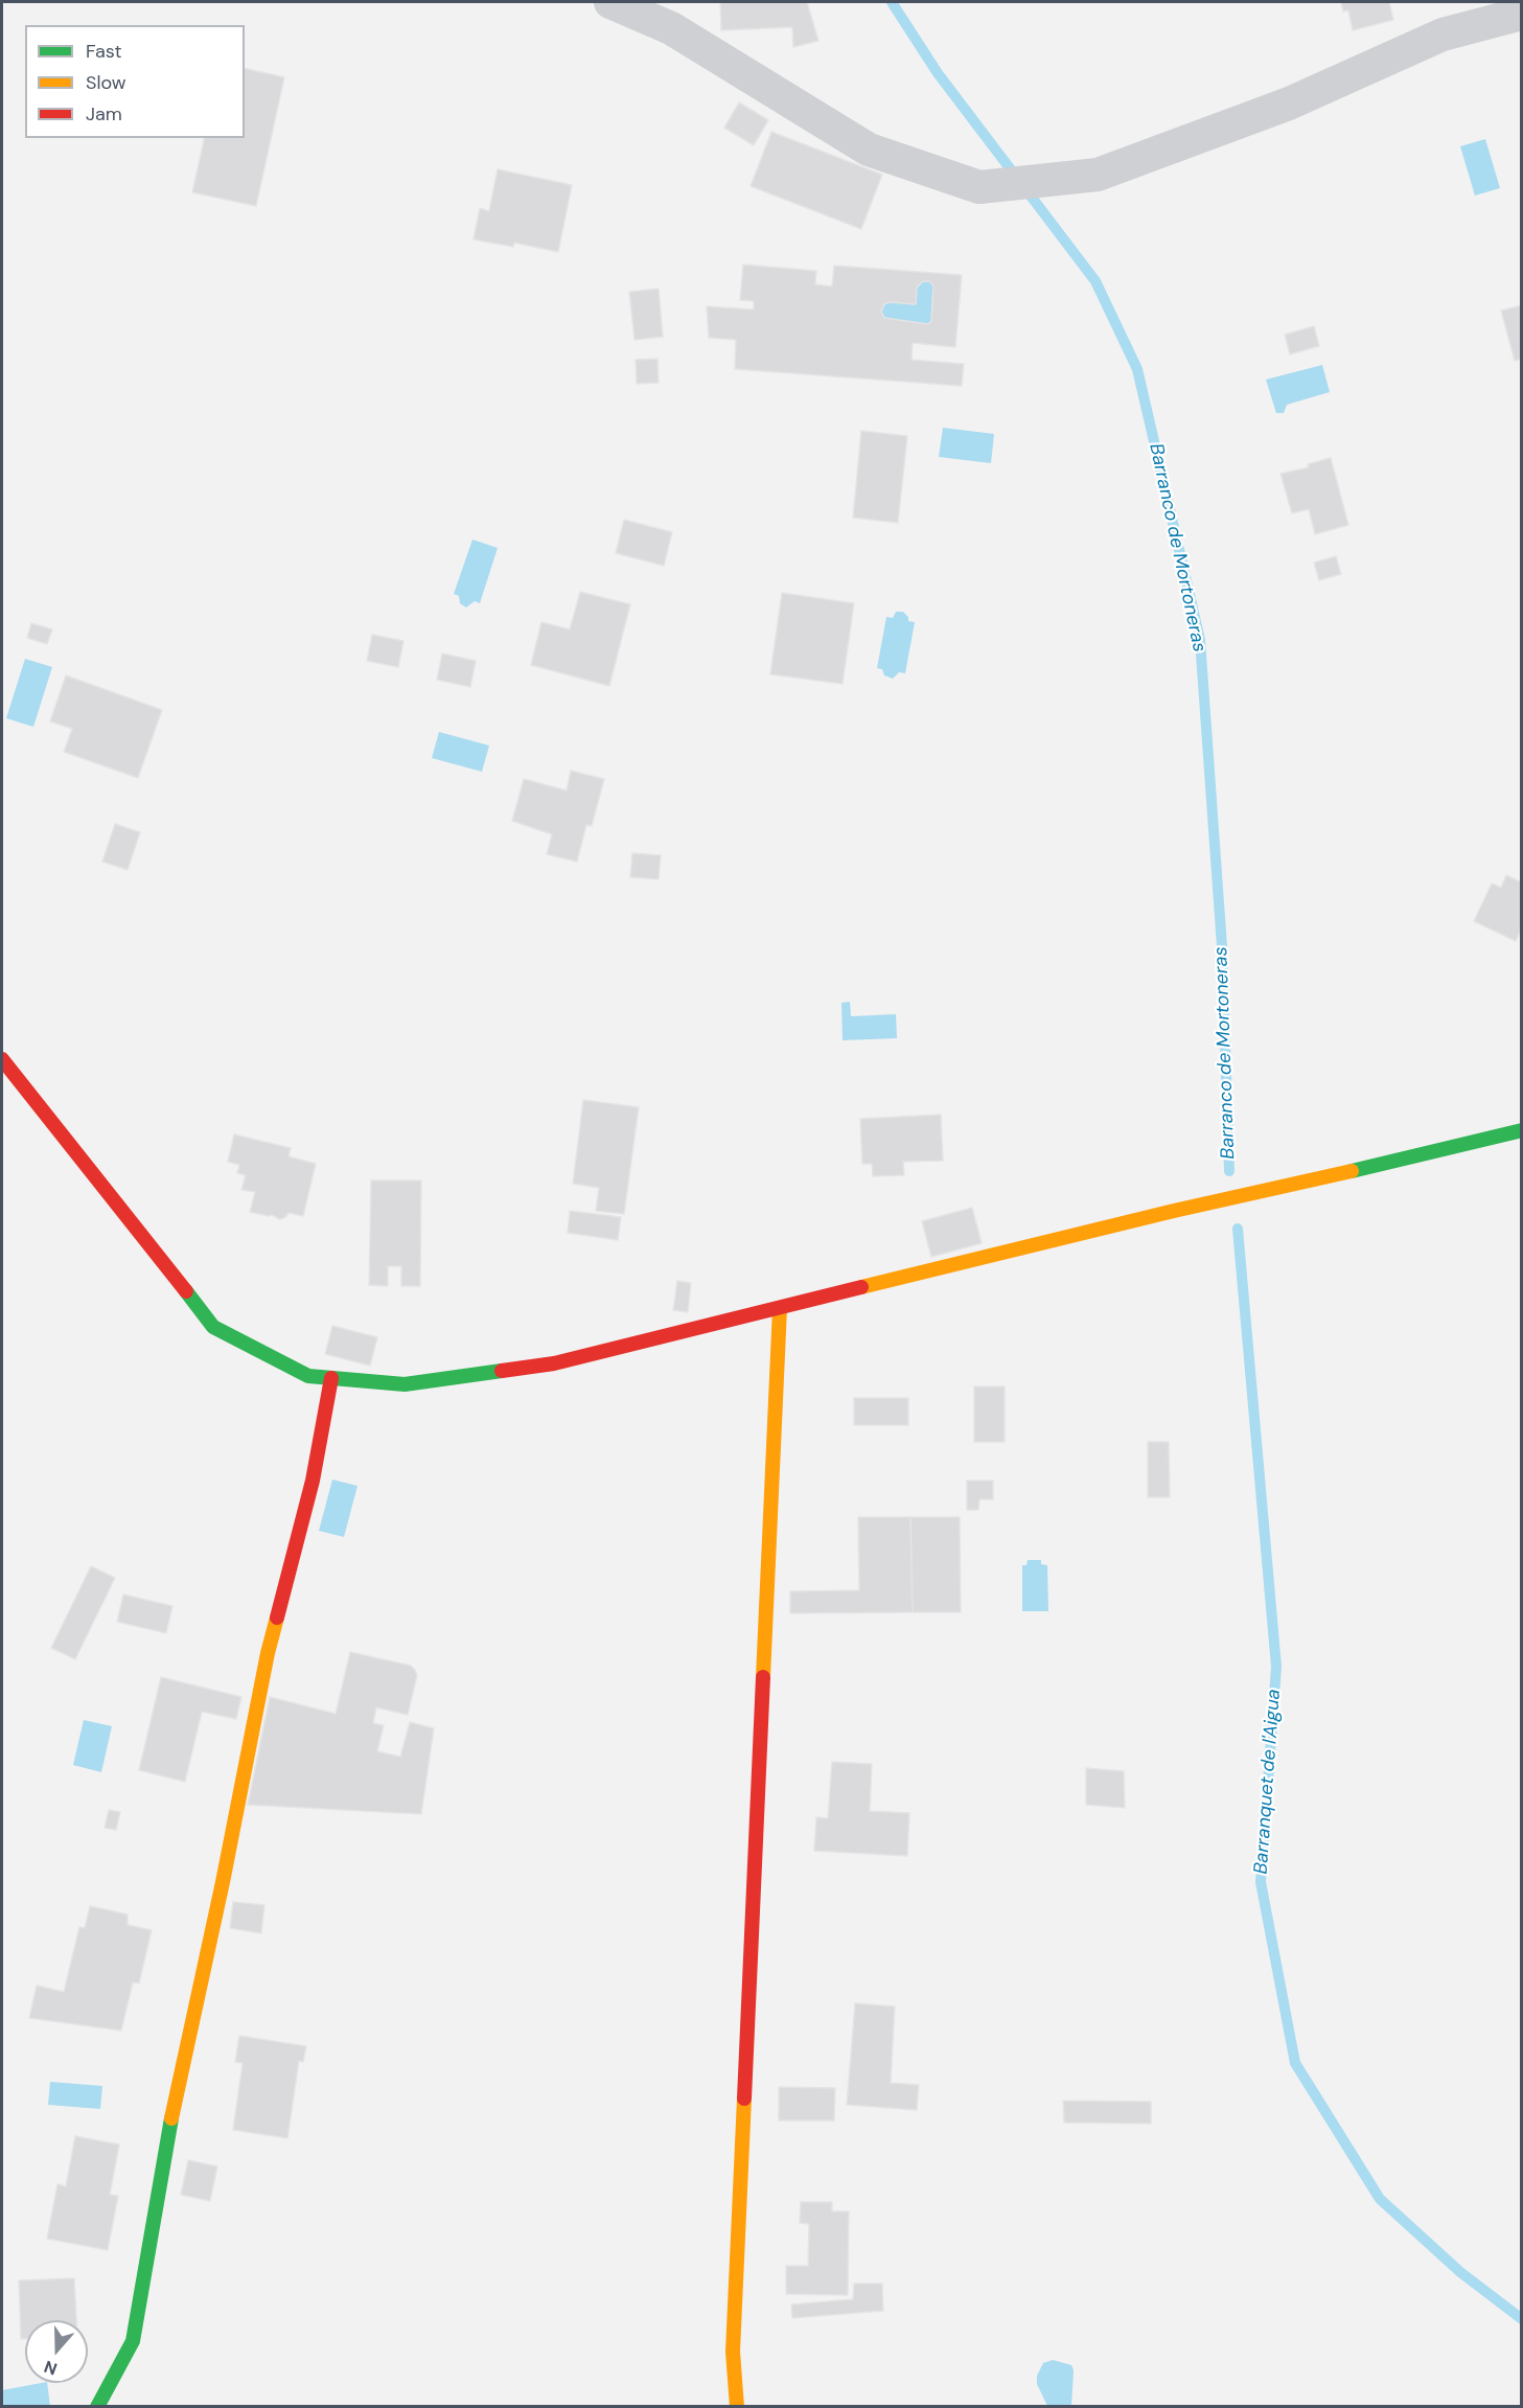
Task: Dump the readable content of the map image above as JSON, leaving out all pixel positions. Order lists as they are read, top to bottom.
{
  "water": ["Barranco de Mortoneras", "Barranquet de l'Aigua"],
  "legend": ["Fast", "Slow", "Jam"],
  "north": "bottom"
}
